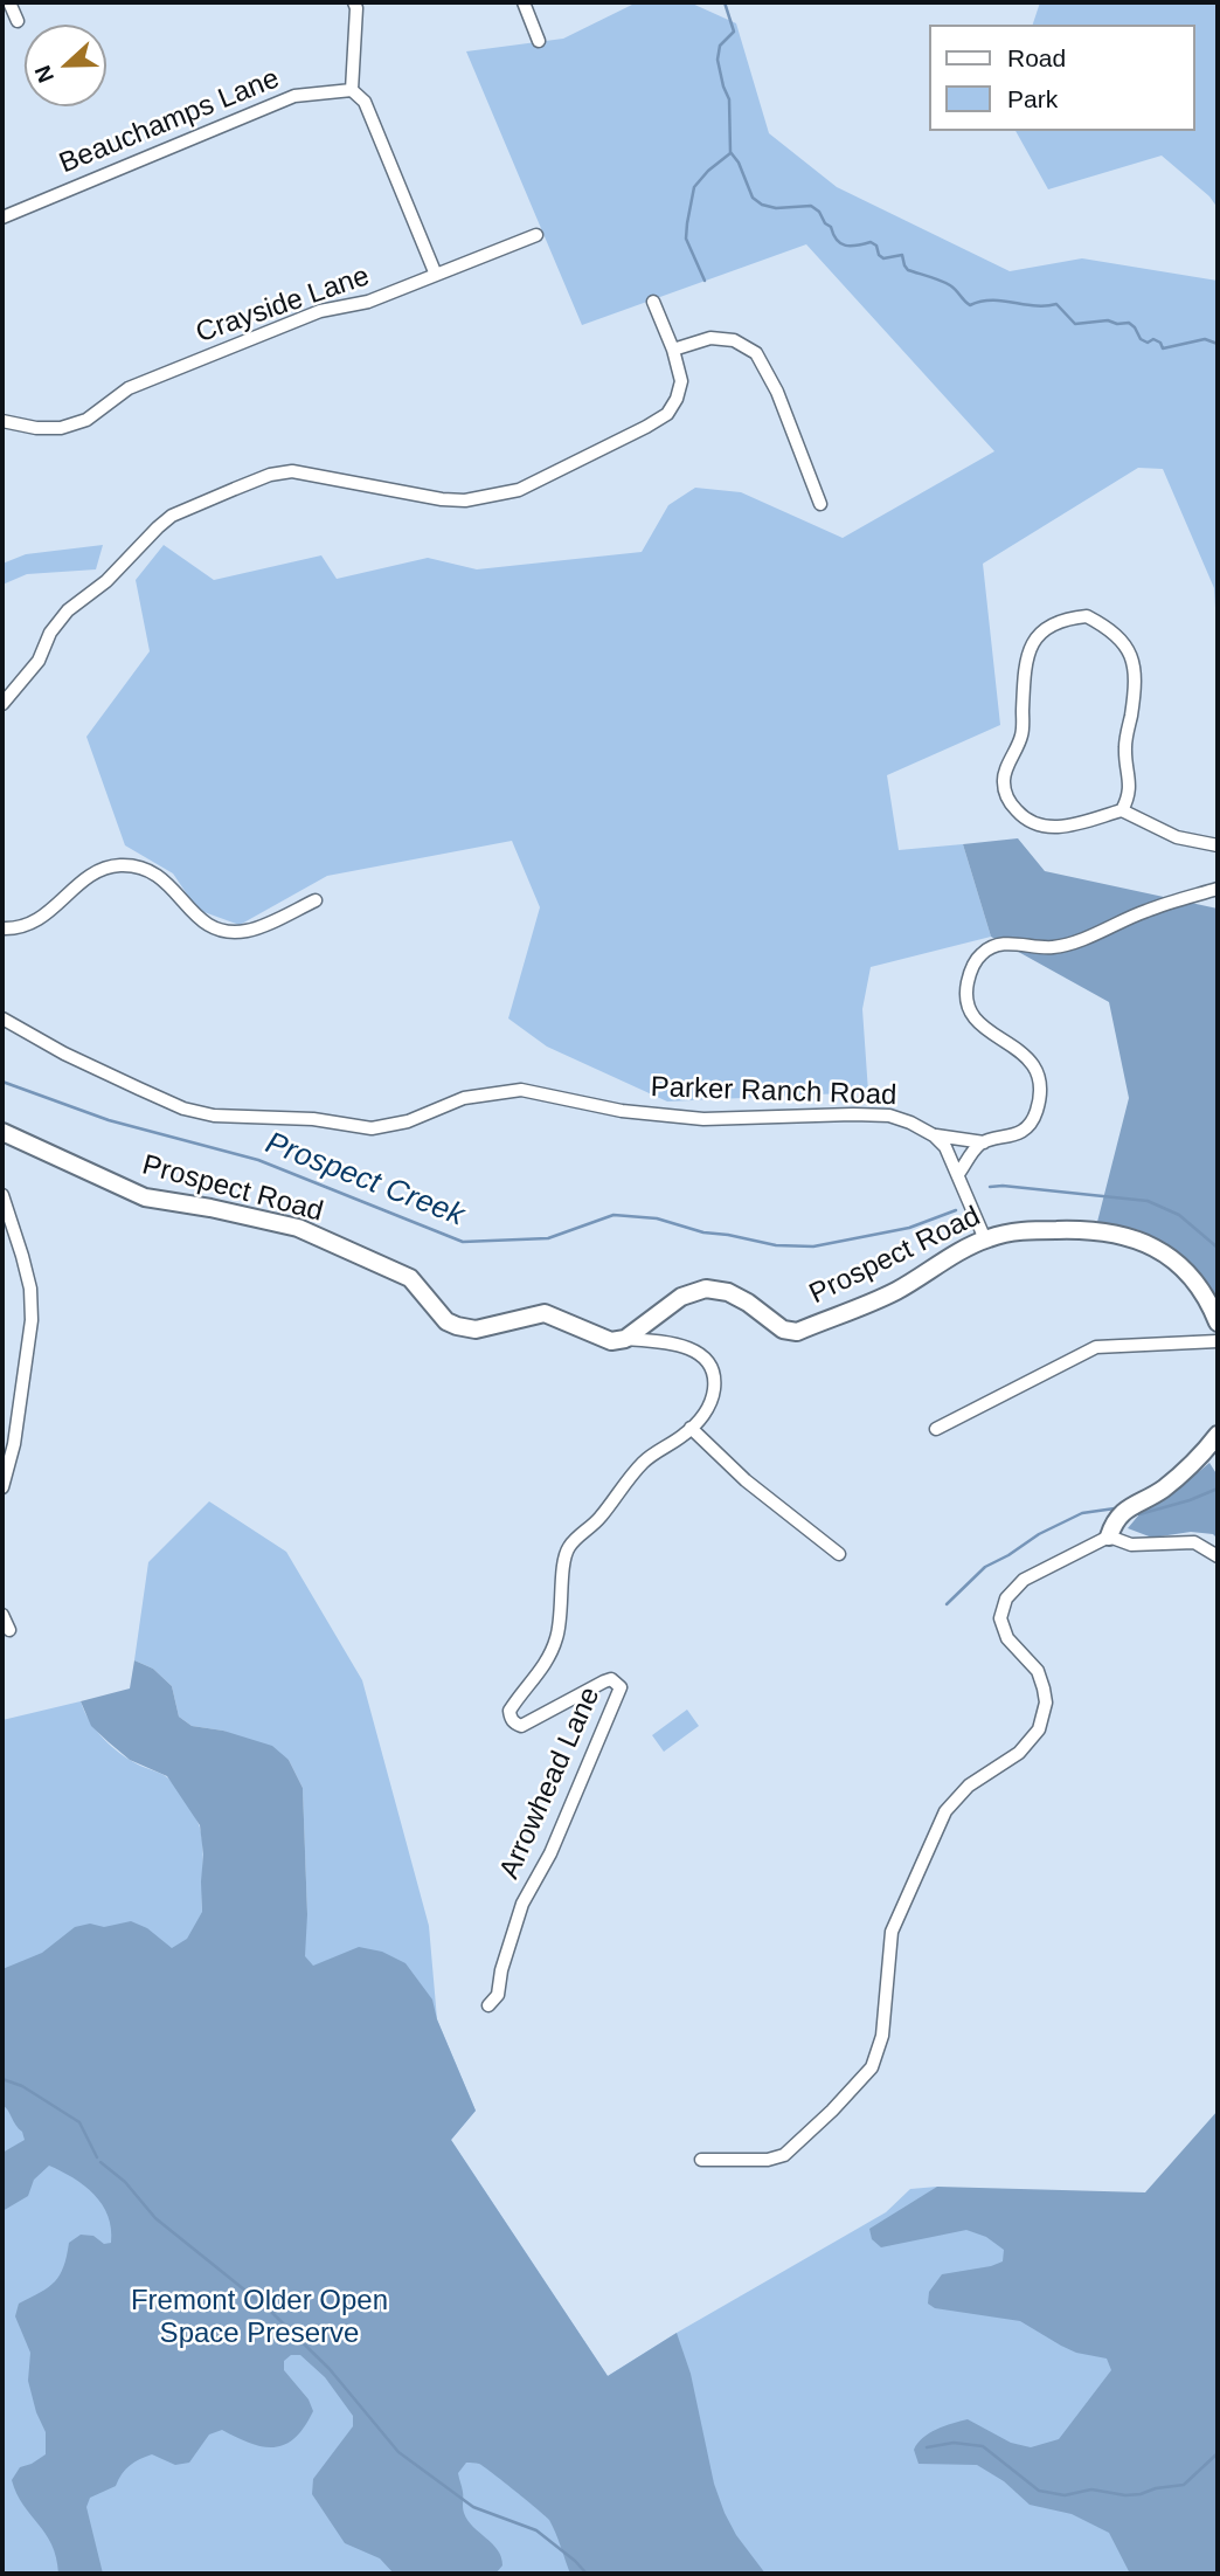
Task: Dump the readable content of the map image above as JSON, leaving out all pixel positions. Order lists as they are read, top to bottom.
{
  "streets": {
    "street": [
      "Beauchamps Lane",
      "Crayside Lane",
      "Parker Ranch Road",
      "Prospect Road",
      "Arrowhead Lane"
    ]
  },
  "crossings": [
    ["Parker Ranch Road", "Prospect Road"],
    ["Prospect Road", "Arrowhead Lane"]
  ],
  "water": ["Prospect Creek"],
  "parks": ["Fremont Older Open Space Preserve"],
  "legend": ["Road", "Park"],
  "north": "left"
}
